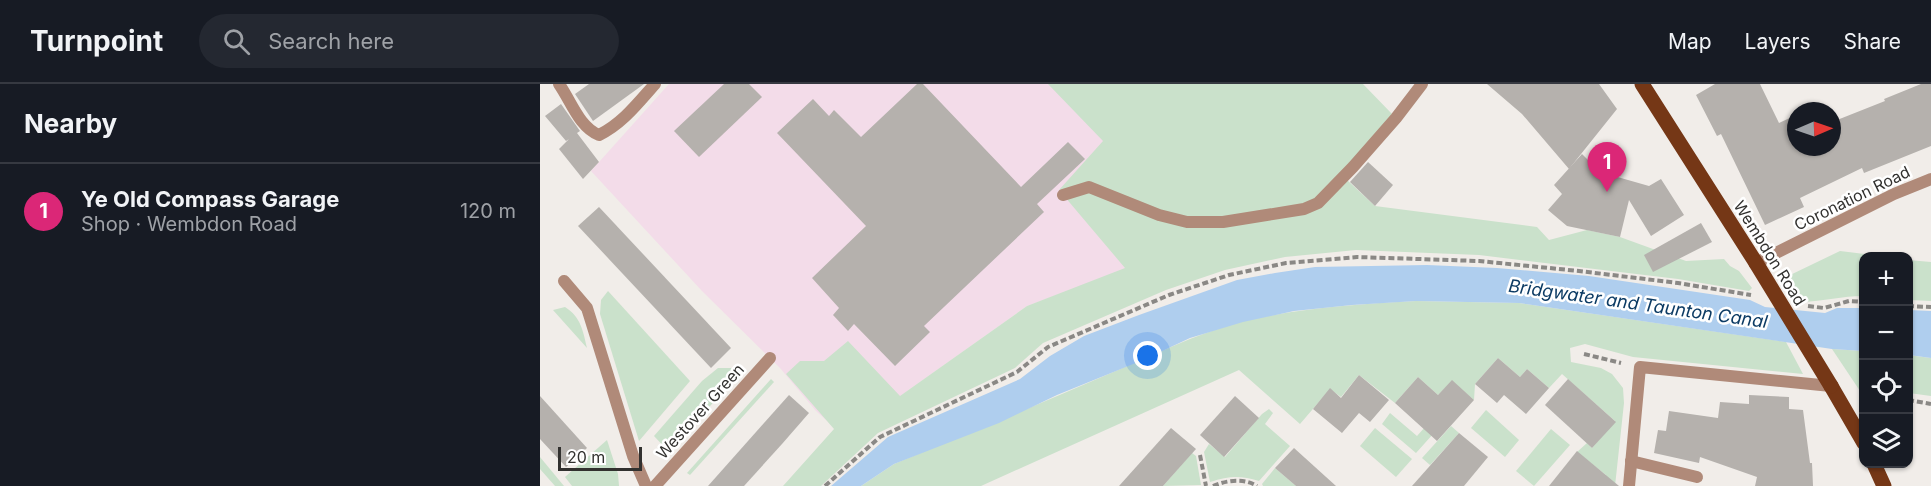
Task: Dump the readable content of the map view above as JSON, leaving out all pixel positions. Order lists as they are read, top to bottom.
{
  "streets": {
    "main road": ["Wembdon Road"],
    "street": ["Coronation Road", "Westover Green"]
  },
  "crossings": [
    ["Coronation Road", "Wembdon Road"]
  ],
  "water": ["Bridgwater and Taunton Canal"],
  "scale_bar": "20 m",
  "north": "right",
  "page": {
    "header": "Turnpoint",
    "search": "Search here",
    "nav": ["Map", "Layers", "Share"],
    "heading": "Nearby",
    "pins": "1",
    "list": [
      {
        "mark": "1",
        "name": "Ye Old Compass Garage",
        "note": "Shop · Wembdon Road",
        "value": "120 m"
      }
    ],
    "map_buttons": ["+", "−"],
    "scale": "20 m"
  }
}
